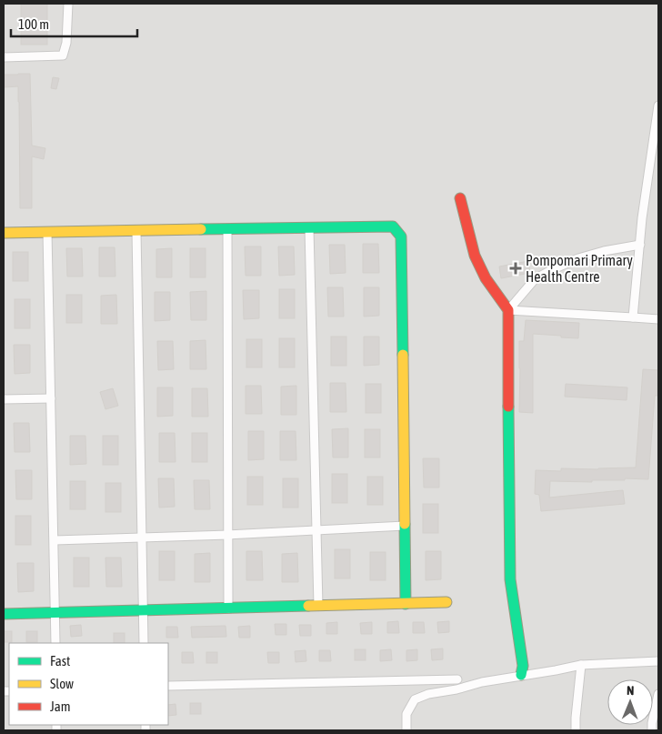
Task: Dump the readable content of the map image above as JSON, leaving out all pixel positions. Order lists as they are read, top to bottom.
{
  "places": {
    "health": ["Pompomari Primary Health Centre"]
  },
  "legend": ["Fast", "Slow", "Jam"],
  "scale_bar": "100 m",
  "north": "top"
}
